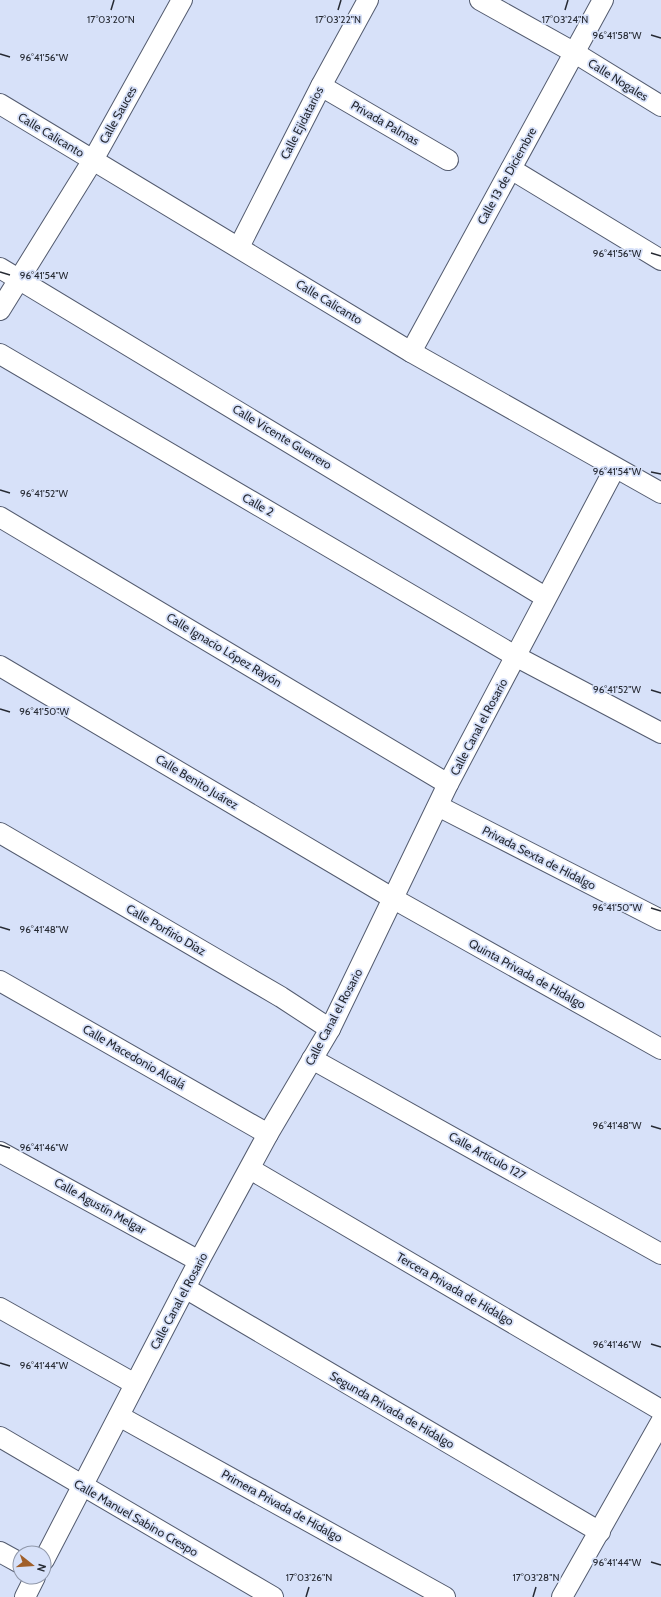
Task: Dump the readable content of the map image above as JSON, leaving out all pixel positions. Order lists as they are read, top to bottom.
{
  "streets": {
    "street": [
      "Calle Nogales",
      "Calle Sauces",
      "Calle Ejidatarios",
      "Privada Palmas",
      "Calle Calicanto",
      "Calle 13 de Diciembre",
      "Calle Vicente Guerrero",
      "Calle 2",
      "Calle Ignacio López Rayón",
      "Calle Canal el Rosario",
      "Calle Benito Juárez",
      "Privada Sexta de Hidalgo",
      "Calle Porfirio Díaz",
      "Quinta Privada de Hidalgo",
      "Calle Macedonio Alcalá",
      "Calle Artículo 127",
      "Calle Agustín Melgar",
      "Tercera Privada de Hidalgo",
      "Segunda Privada de Hidalgo",
      "Primera Privada de Hidalgo",
      "Calle Manuel Sabino Crespo"
    ]
  },
  "crossings": [
    ["Calle Nogales", "Calle 13 de Diciembre"],
    ["Calle Sauces", "Calle Calicanto"],
    ["Calle Sauces", "Calle Vicente Guerrero"],
    ["Calle Ejidatarios", "Privada Palmas"],
    ["Calle Ejidatarios", "Calle Calicanto"],
    ["Calle Calicanto", "Calle 13 de Diciembre"],
    ["Calle Calicanto", "Calle Canal el Rosario"],
    ["Calle Vicente Guerrero", "Calle Canal el Rosario"],
    ["Calle 2", "Calle Canal el Rosario"],
    ["Calle Ignacio López Rayón", "Calle Canal el Rosario"],
    ["Calle Canal el Rosario", "Calle Benito Juárez"],
    ["Calle Canal el Rosario", "Privada Sexta de Hidalgo"],
    ["Calle Canal el Rosario", "Calle Porfirio Díaz"],
    ["Calle Canal el Rosario", "Quinta Privada de Hidalgo"],
    ["Calle Canal el Rosario", "Calle Macedonio Alcalá"],
    ["Calle Canal el Rosario", "Calle Artículo 127"],
    ["Calle Canal el Rosario", "Calle Agustín Melgar"],
    ["Calle Canal el Rosario", "Tercera Privada de Hidalgo"],
    ["Calle Canal el Rosario", "Segunda Privada de Hidalgo"],
    ["Calle Canal el Rosario", "Primera Privada de Hidalgo"],
    ["Calle Canal el Rosario", "Calle Manuel Sabino Crespo"],
    ["Calle Benito Juárez", "Quinta Privada de Hidalgo"]
  ],
  "north": "right",
  "coordinates": [
    "17°03'20\"N",
    "17°03'22\"N",
    "17°03'24\"N",
    "96°41'58\"W",
    "96°41'56\"W",
    "96°41'54\"W",
    "96°41'52\"W",
    "96°41'50\"W",
    "96°41'48\"W",
    "96°41'46\"W",
    "96°41'44\"W",
    "17°03'26\"N",
    "17°03'28\"N"
  ]
}
